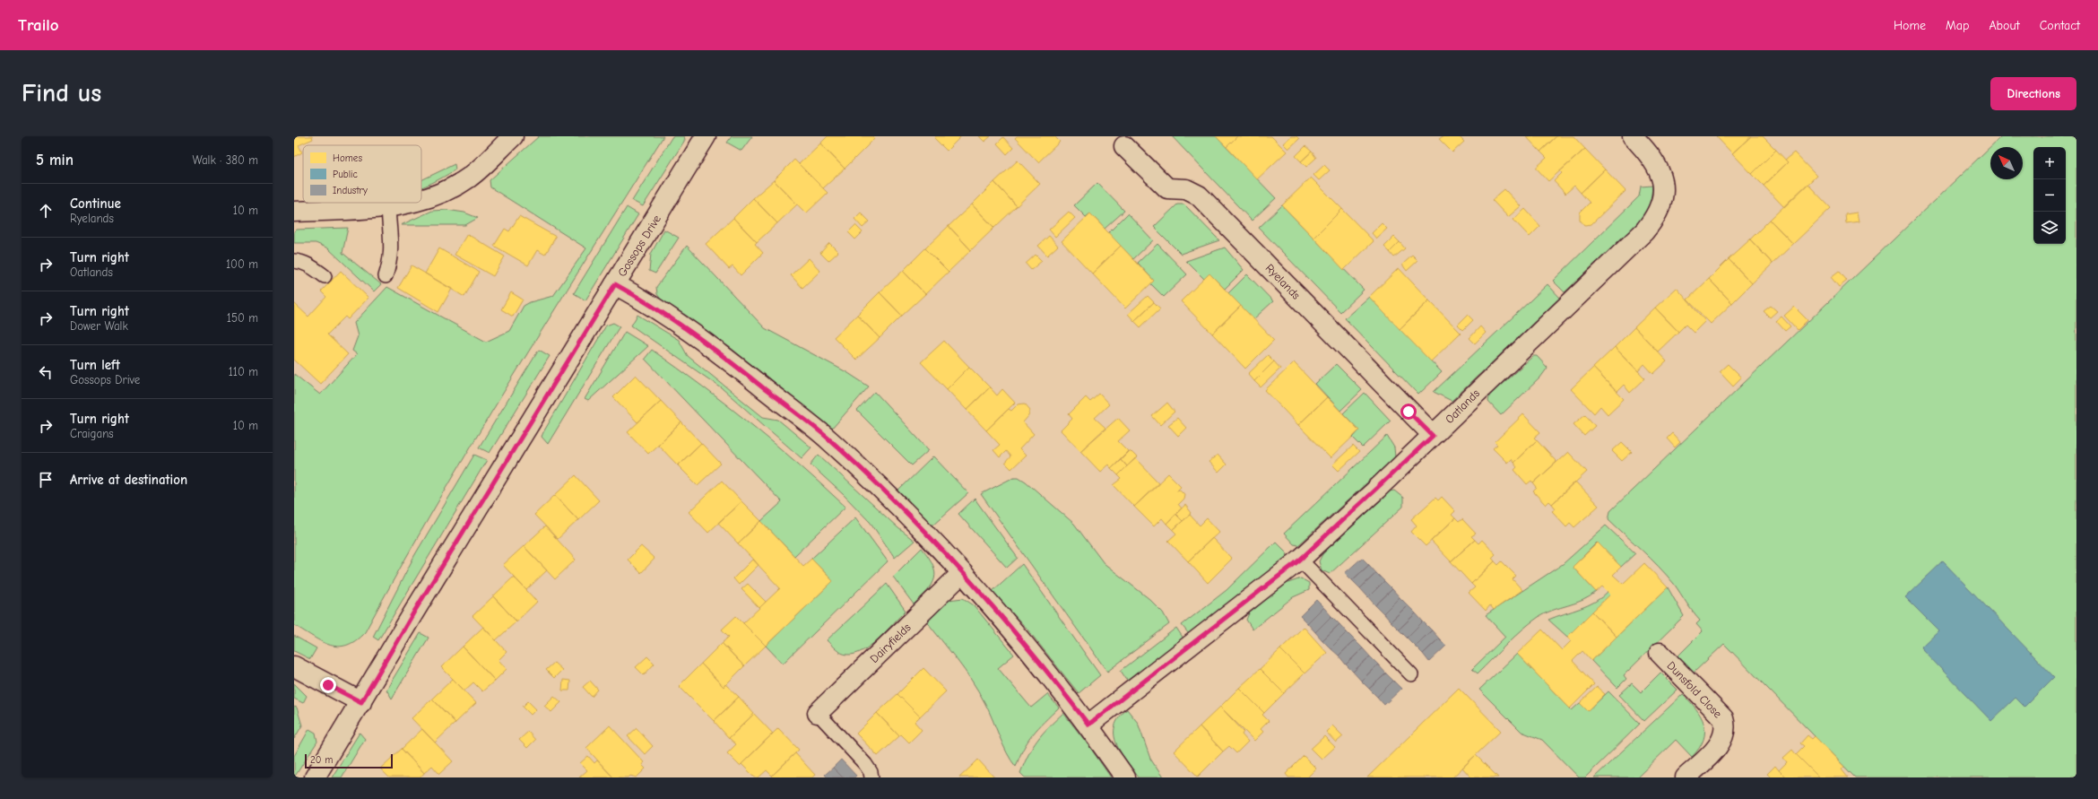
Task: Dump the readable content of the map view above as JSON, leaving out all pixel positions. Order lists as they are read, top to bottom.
{
  "streets": {
    "street": [
      "Gossops Drive",
      "Ryelands",
      "Oatlands",
      "Dairyfields",
      "Dunsfold Close"
    ]
  },
  "crossings": [
    ["Ryelands", "Oatlands"]
  ],
  "legend": ["Homes", "Public", "Industry"],
  "scale_bar": "20 m",
  "north": "top left",
  "page": {
    "header": "Trailo",
    "nav": [
      "Home",
      "Map",
      "About",
      "Contact"
    ],
    "buttons": "Directions",
    "title": "Find us",
    "heading": ["5 min", "Walk · 380 m"],
    "map_buttons": ["+", "−"],
    "list": [
      ["Continue", "Ryelands", "10 m"],
      ["Turn right", "Oatlands", "100 m"],
      ["Turn right", "Dower Walk", "150 m"],
      ["Turn left", "Gossops Drive", "110 m"],
      ["Turn right", "Craigans", "10 m"],
      "Arrive at destination"
    ],
    "scale": "20 m"
  }
}
